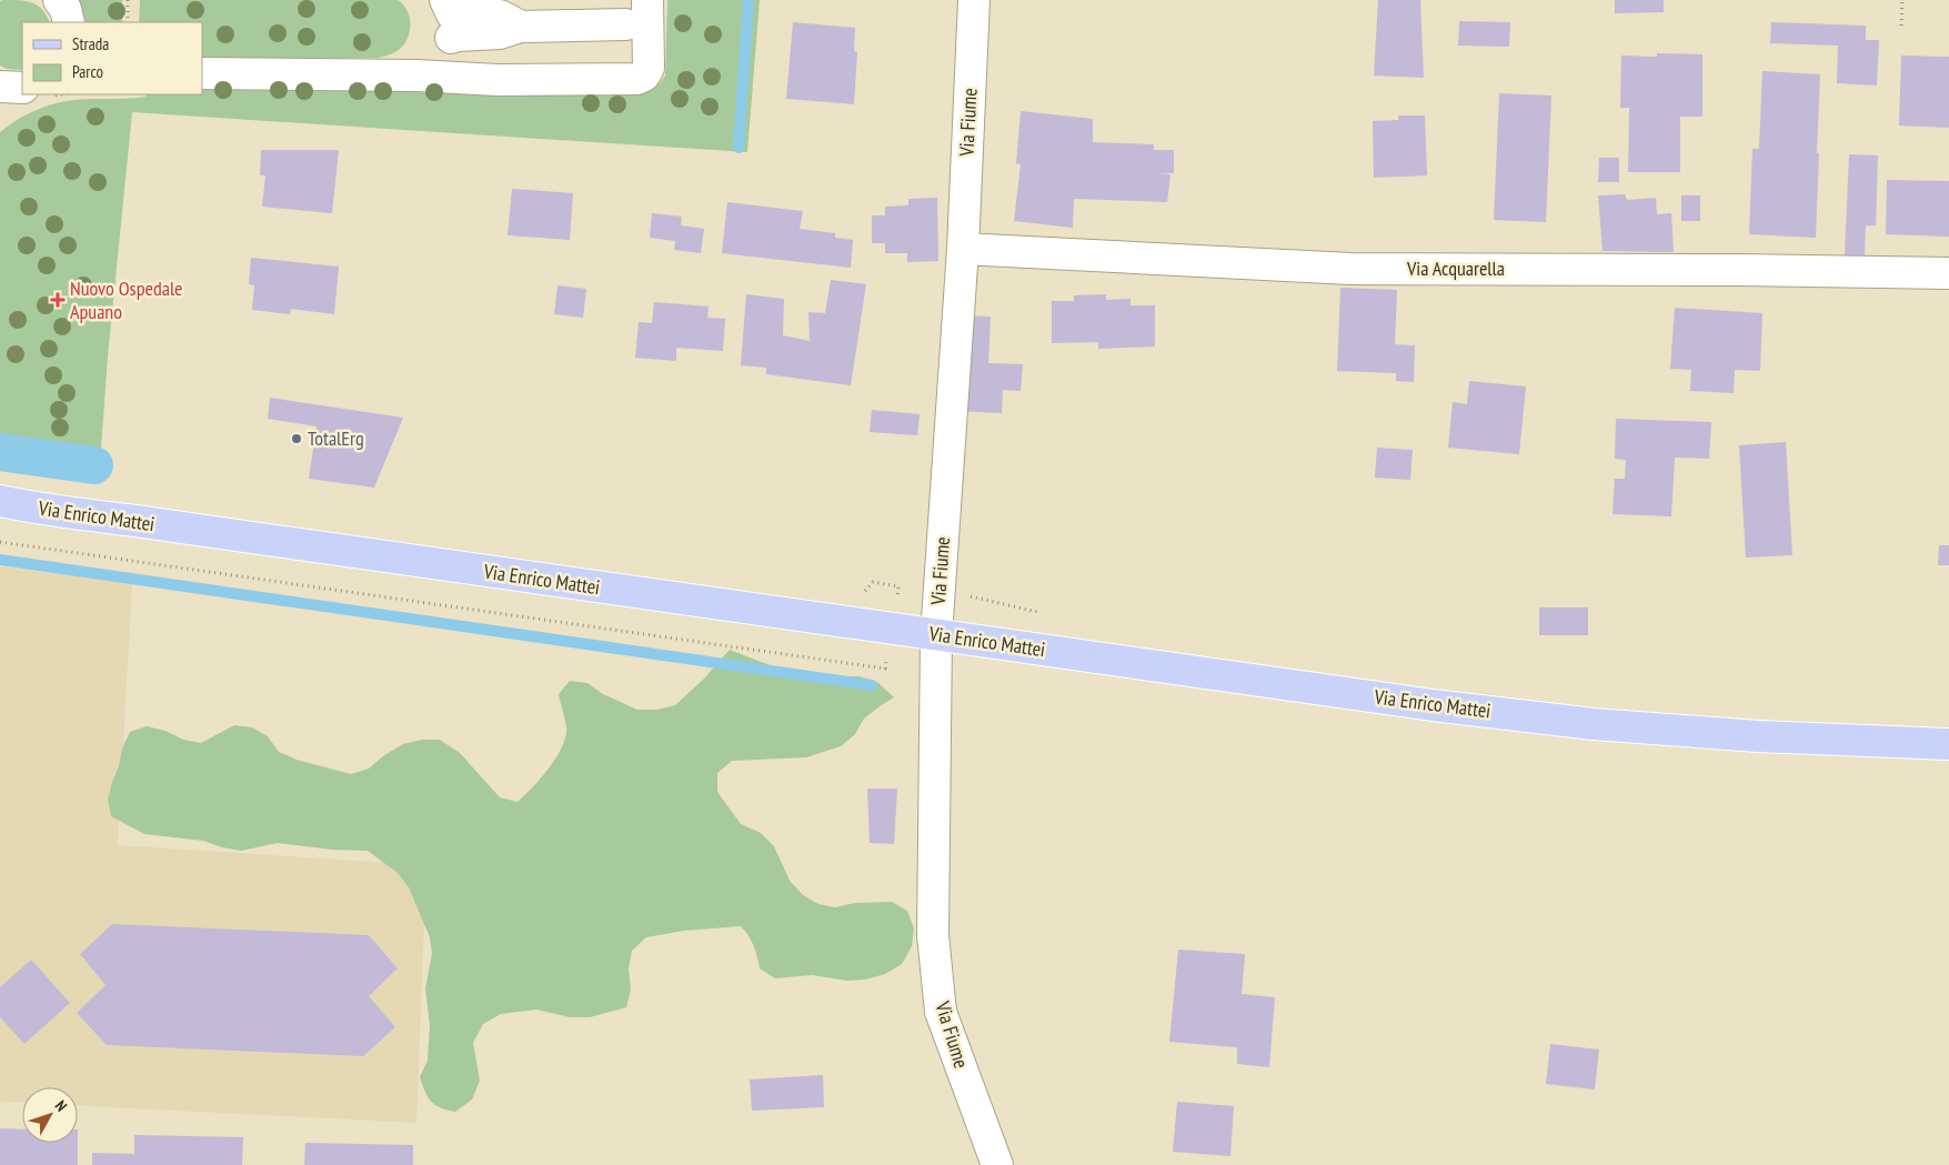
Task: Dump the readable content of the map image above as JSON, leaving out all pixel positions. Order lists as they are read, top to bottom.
{
  "streets": {
    "main road": ["Via Enrico Mattei"],
    "street": ["Via Fiume", "Via Acquarella"]
  },
  "crossings": [
    ["Via Fiume", "Via Acquarella"],
    ["Via Fiume", "Via Enrico Mattei"]
  ],
  "places": {
    "health": ["Nuovo Ospedale Apuano"],
    "other": ["TotalErg"]
  },
  "legend": ["Strada", "Parco"],
  "north": "top right"
}
